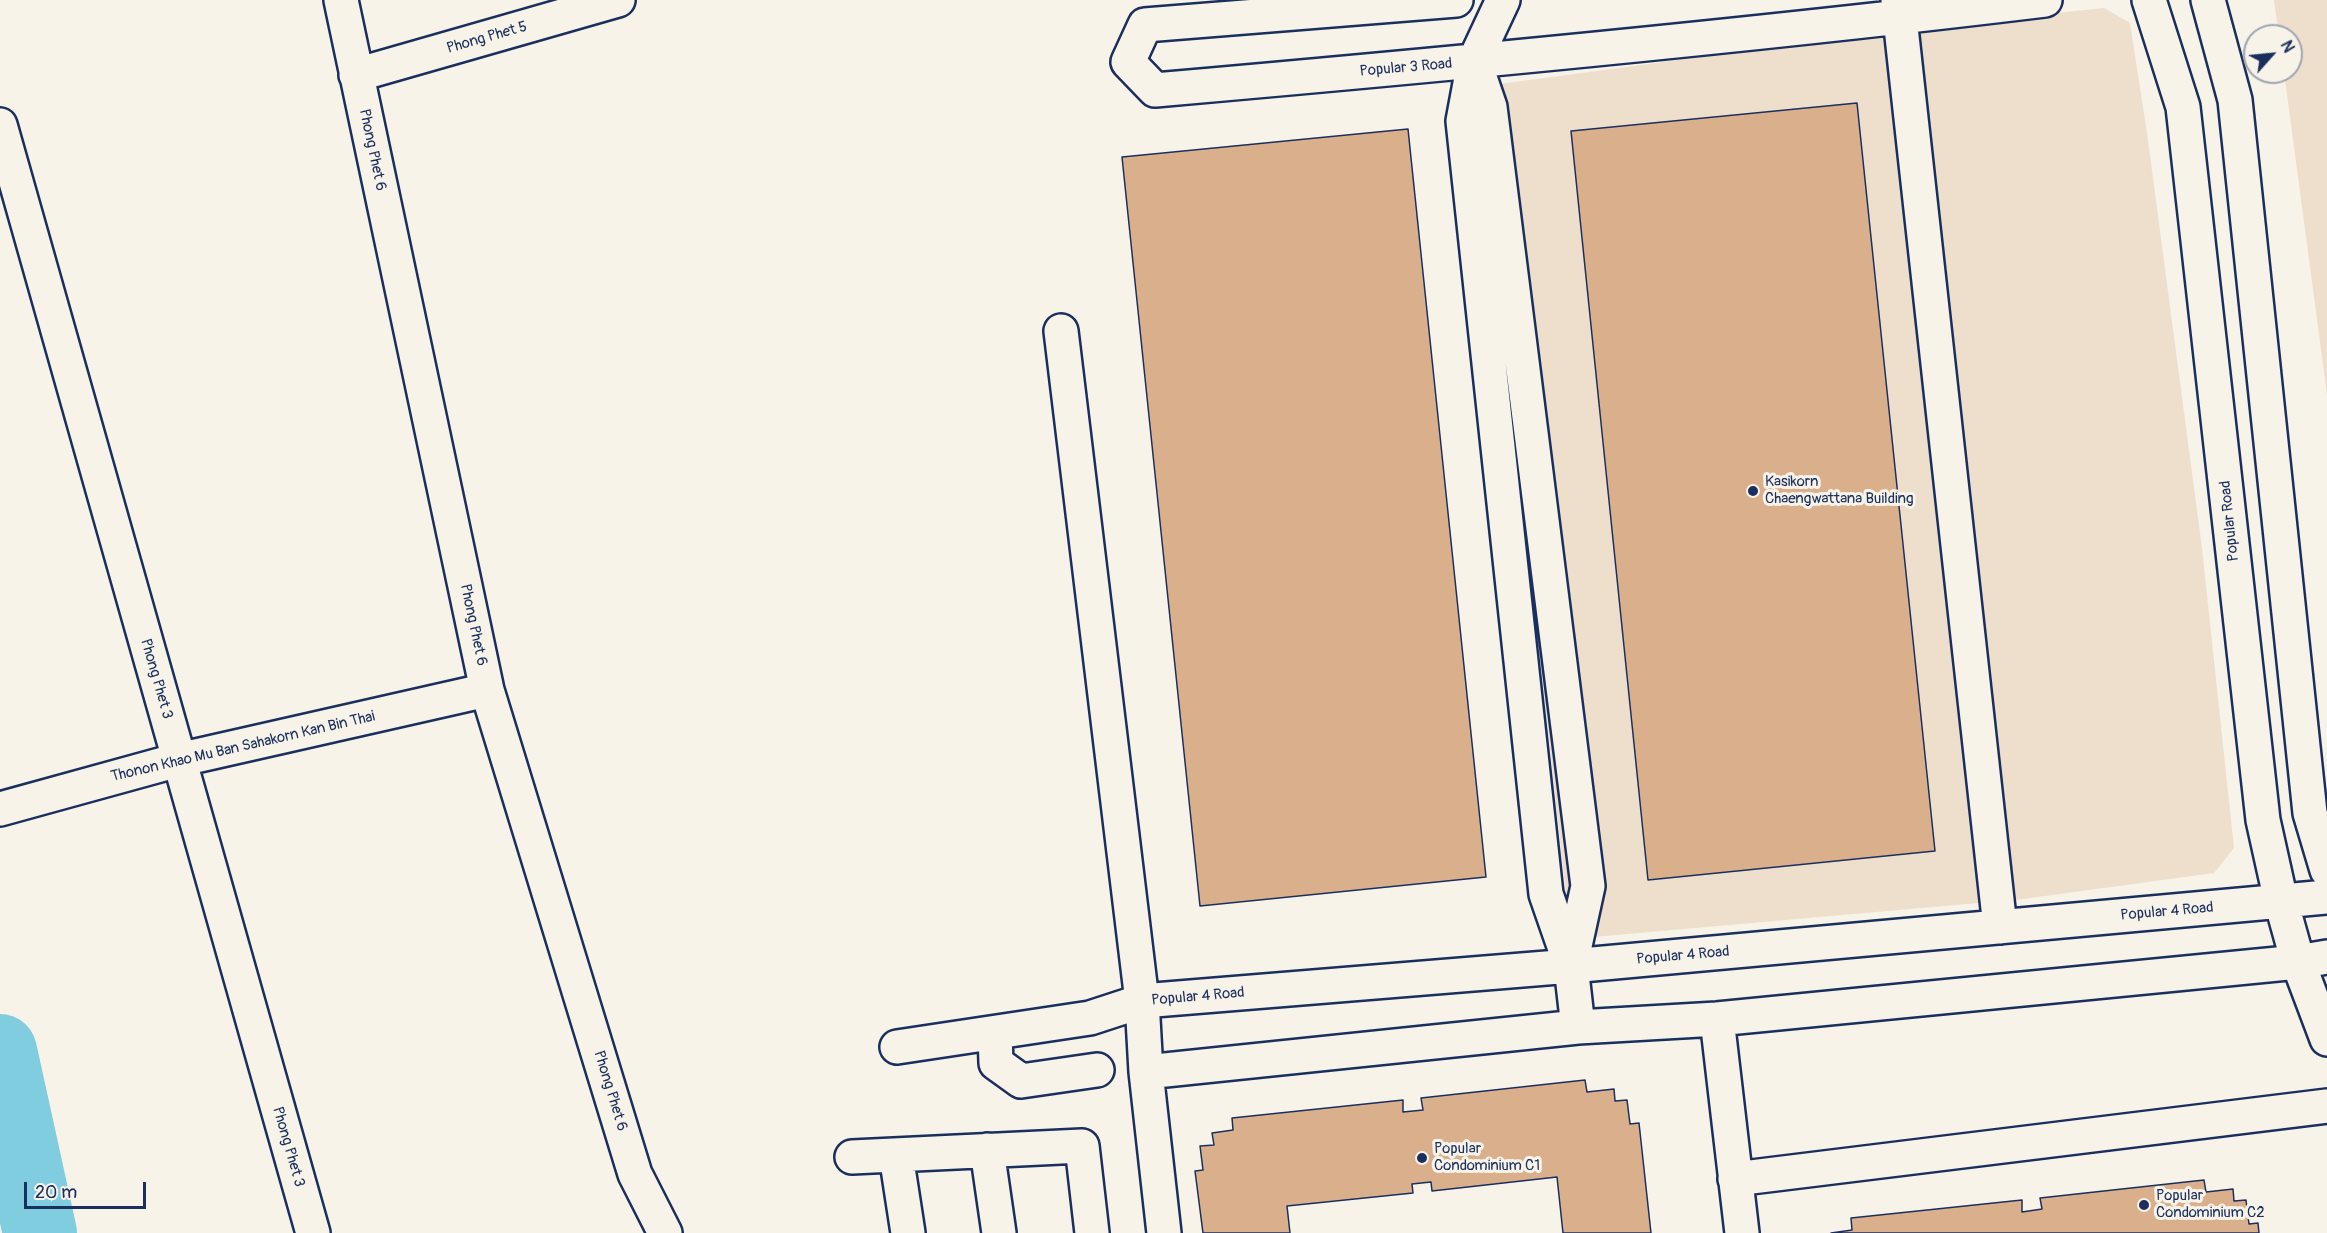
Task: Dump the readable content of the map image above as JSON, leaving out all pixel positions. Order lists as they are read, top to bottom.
{
  "streets": {
    "street": [
      "Phong Phet 5",
      "Popular 3 Road",
      "Phong Phet 6",
      "Popular Road",
      "Phong Phet 3",
      "Thonon Khao Mu Ban Sahakorn Kan Bin Thai",
      "Popular 4 Road"
    ]
  },
  "crossings": [
    ["Phong Phet 5", "Phong Phet 6"],
    ["Phong Phet 6", "Thonon Khao Mu Ban Sahakorn Kan Bin Thai"],
    ["Popular Road", "Popular 4 Road"],
    ["Phong Phet 3", "Thonon Khao Mu Ban Sahakorn Kan Bin Thai"]
  ],
  "places": ["Kasikorn Chaengwattana Building", "Popular Condominium C1", "Popular Condominium C2"],
  "scale_bar": "20 m",
  "north": "top right"
}
